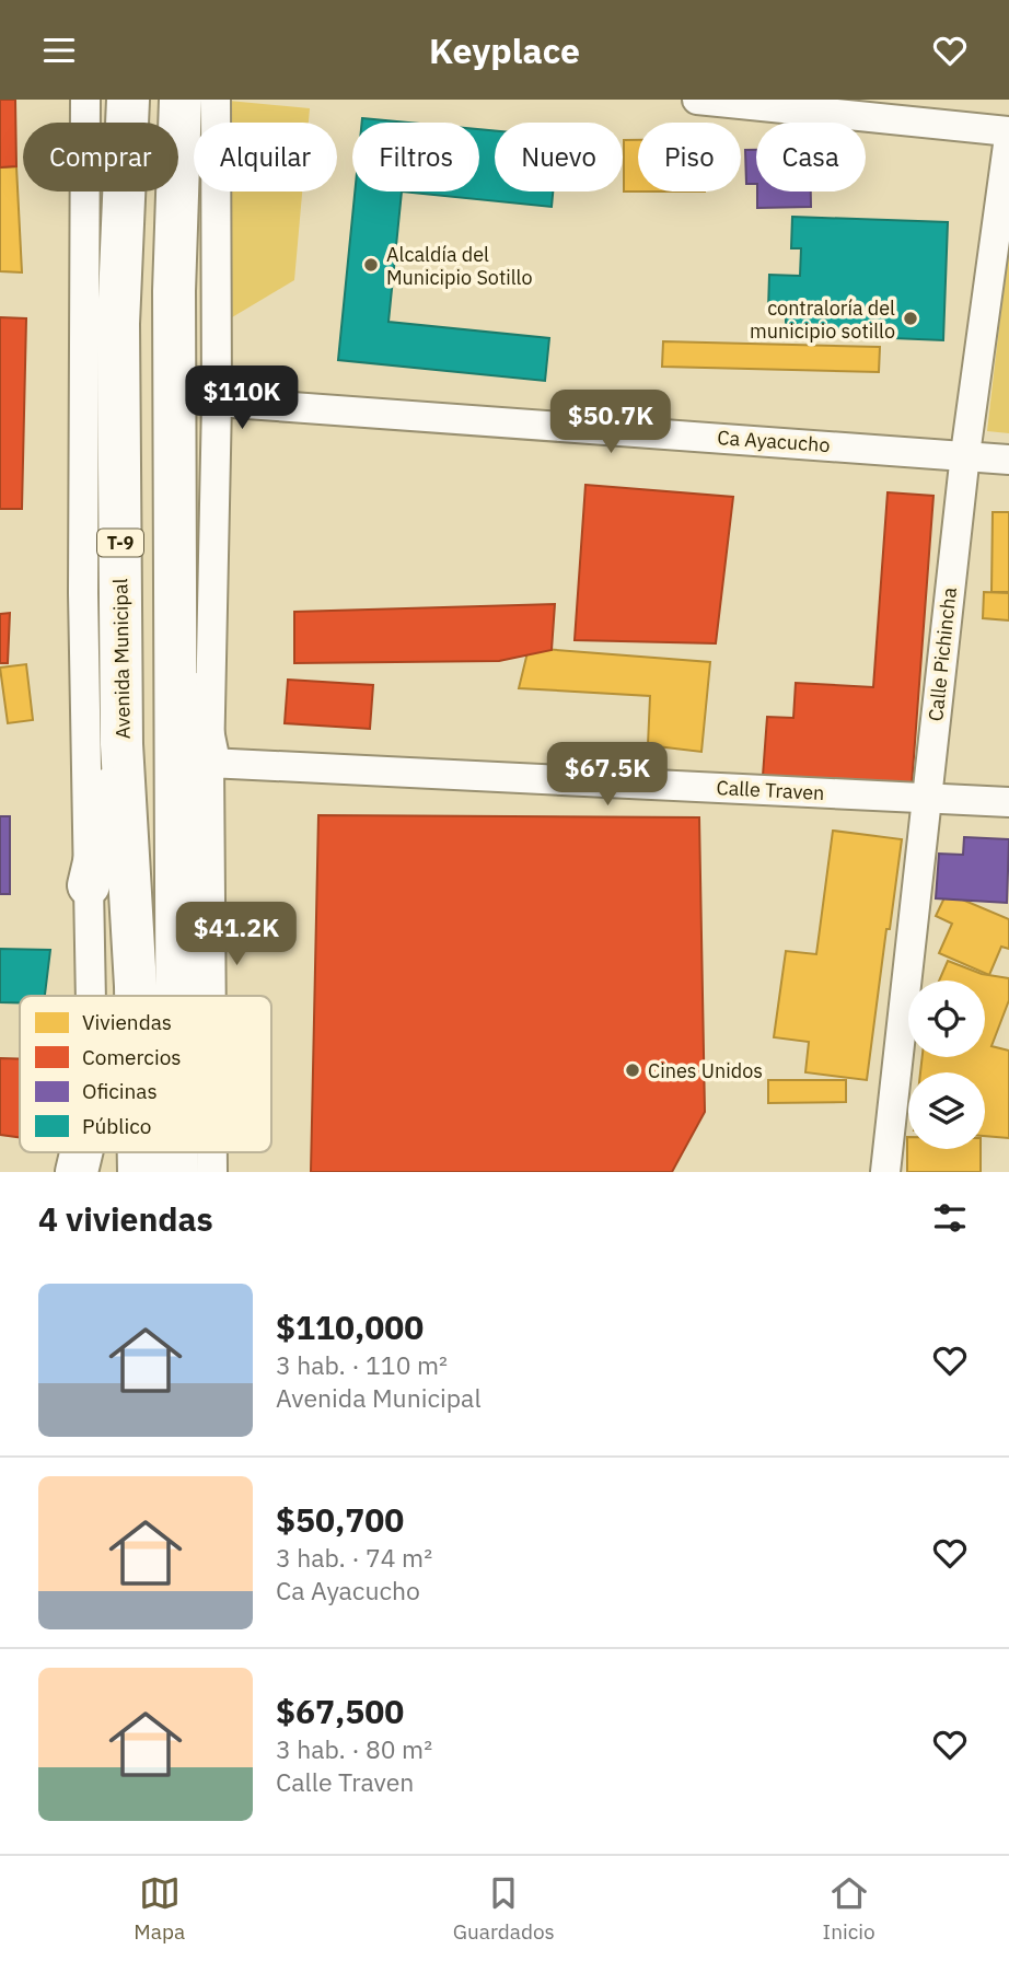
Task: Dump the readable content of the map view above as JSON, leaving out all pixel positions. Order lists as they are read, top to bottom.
{
  "streets": {
    "main road": ["T-9", "Avenida Municipal"],
    "street": ["Ca Ayacucho", "Calle Pichincha", "Calle Traven"]
  },
  "crossings": [
    ["Ca Ayacucho", "Calle Pichincha"],
    ["Calle Pichincha", "Calle Traven"]
  ],
  "places": ["Alcaldía del Municipio Sotillo", "contraloría del municipio sotillo", "Cines Unidos"],
  "legend": [
    "Viviendas",
    "Comercios",
    "Oficinas",
    "Público"
  ],
  "page": {
    "header": "Keyplace",
    "chip": [
      "Comprar",
      "Alquilar",
      "Filtros",
      "Nuevo",
      "Piso",
      "Casa"
    ],
    "price": [
      "$110K",
      "$50.7K",
      "$67.5K",
      "$41.2K"
    ],
    "heading": "4 viviendas",
    "list": [
      {
        "name": "$110,000",
        "note": "3 hab. · 110 m² · Avenida Municipal"
      },
      {
        "name": "$50,700",
        "note": "3 hab. · 74 m² · Ca Ayacucho"
      },
      {
        "name": "$67,500",
        "note": "3 hab. · 80 m² · Calle Traven"
      }
    ],
    "tabs": ["Mapa", "Guardados", "Inicio"]
  }
}
